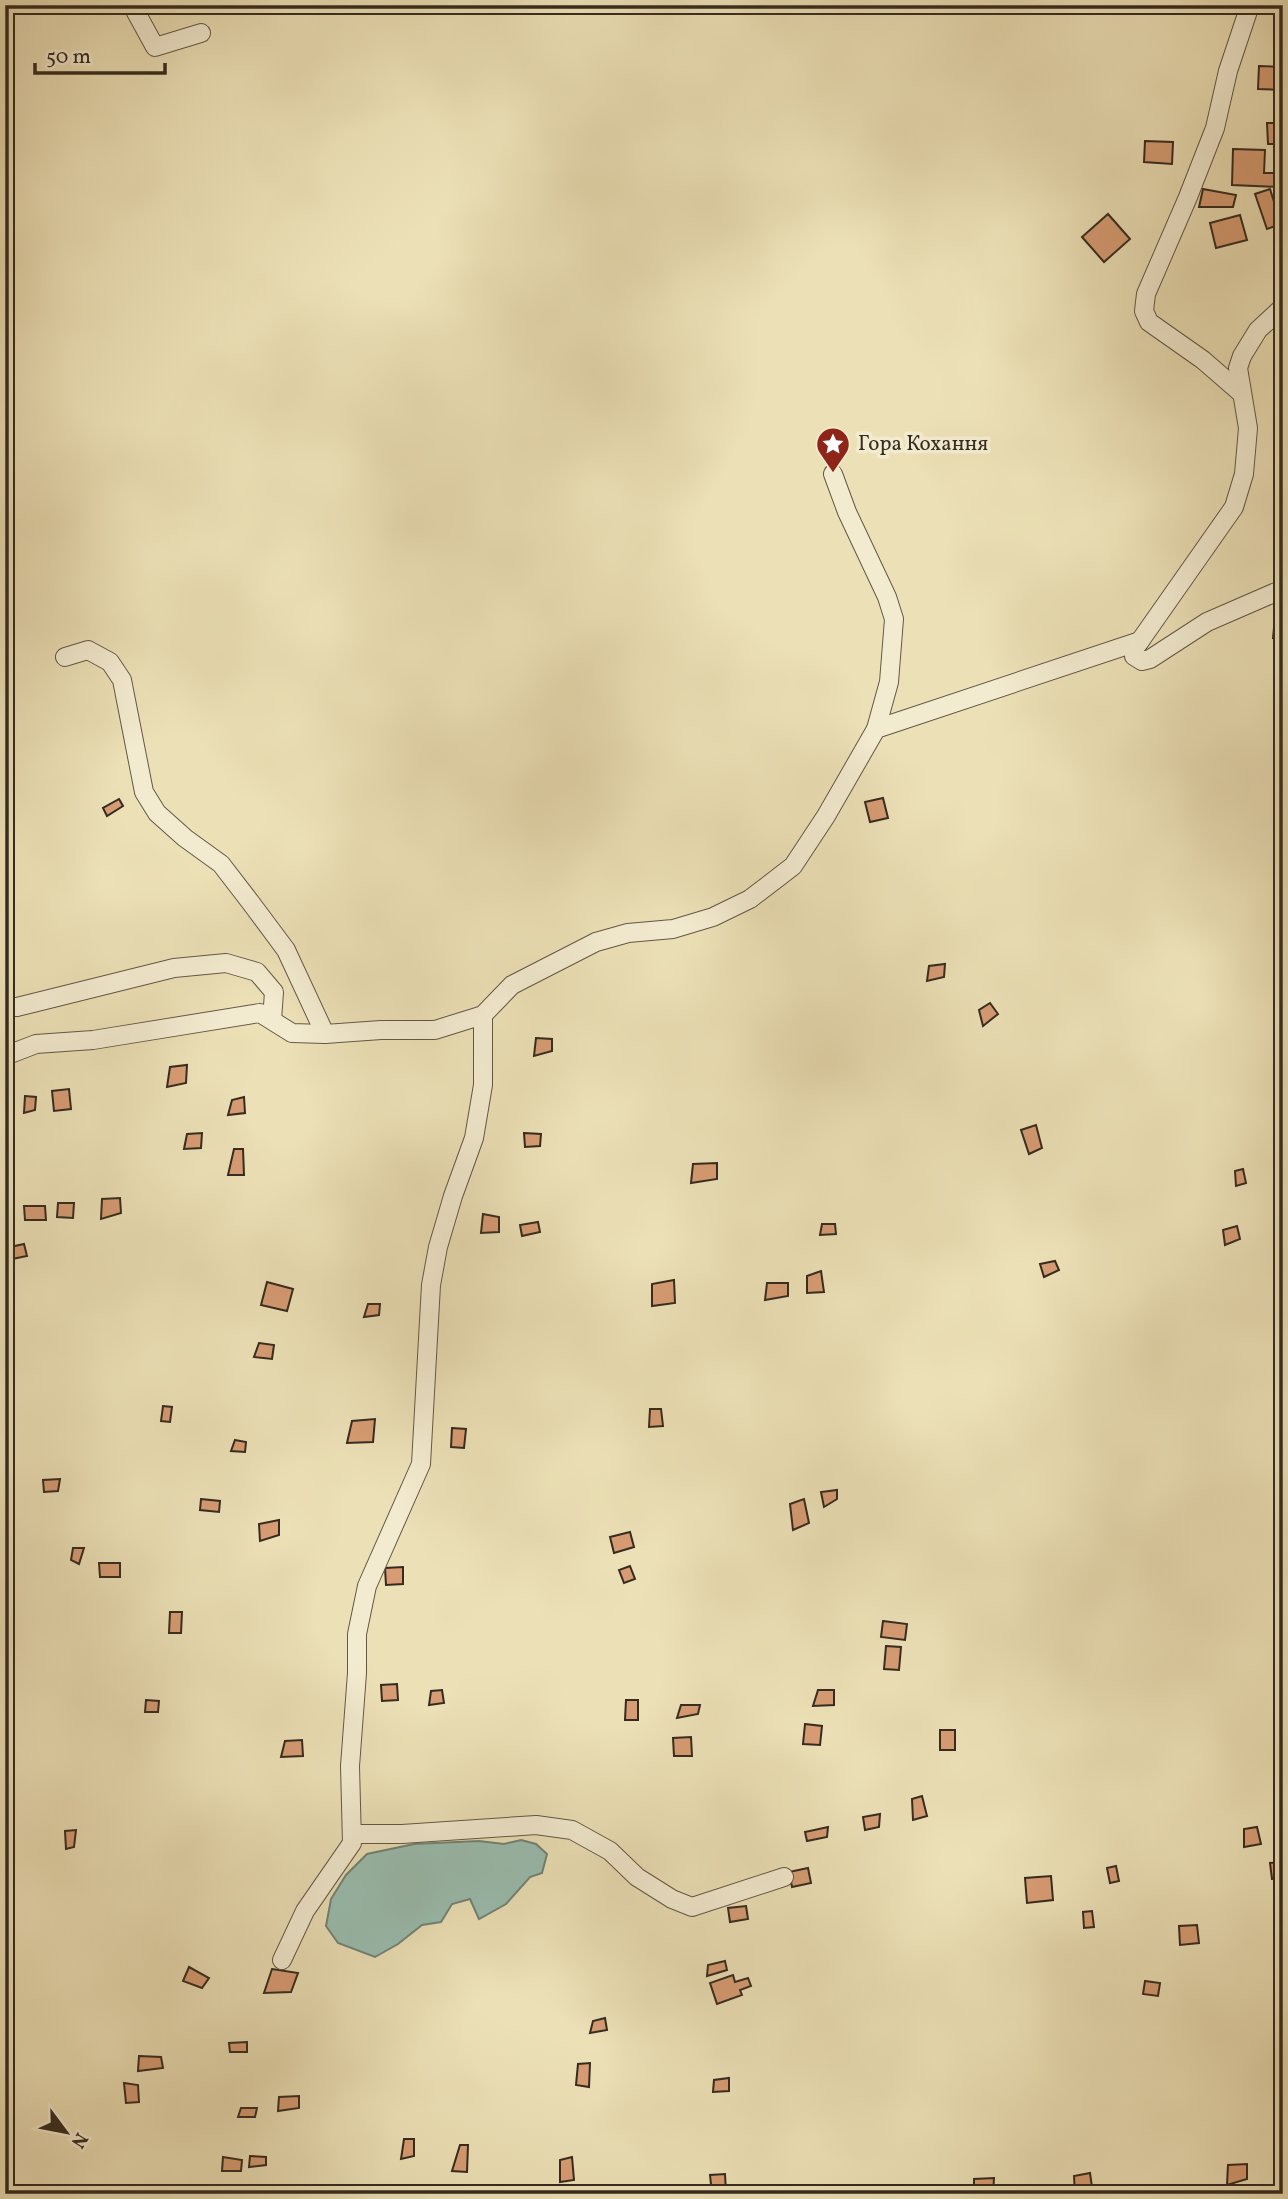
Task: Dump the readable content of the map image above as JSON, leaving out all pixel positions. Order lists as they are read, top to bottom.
{
  "places": {
    "place": ["Гора Кохання"]
  },
  "scale_bar": "50 m",
  "north": "bottom right"
}
